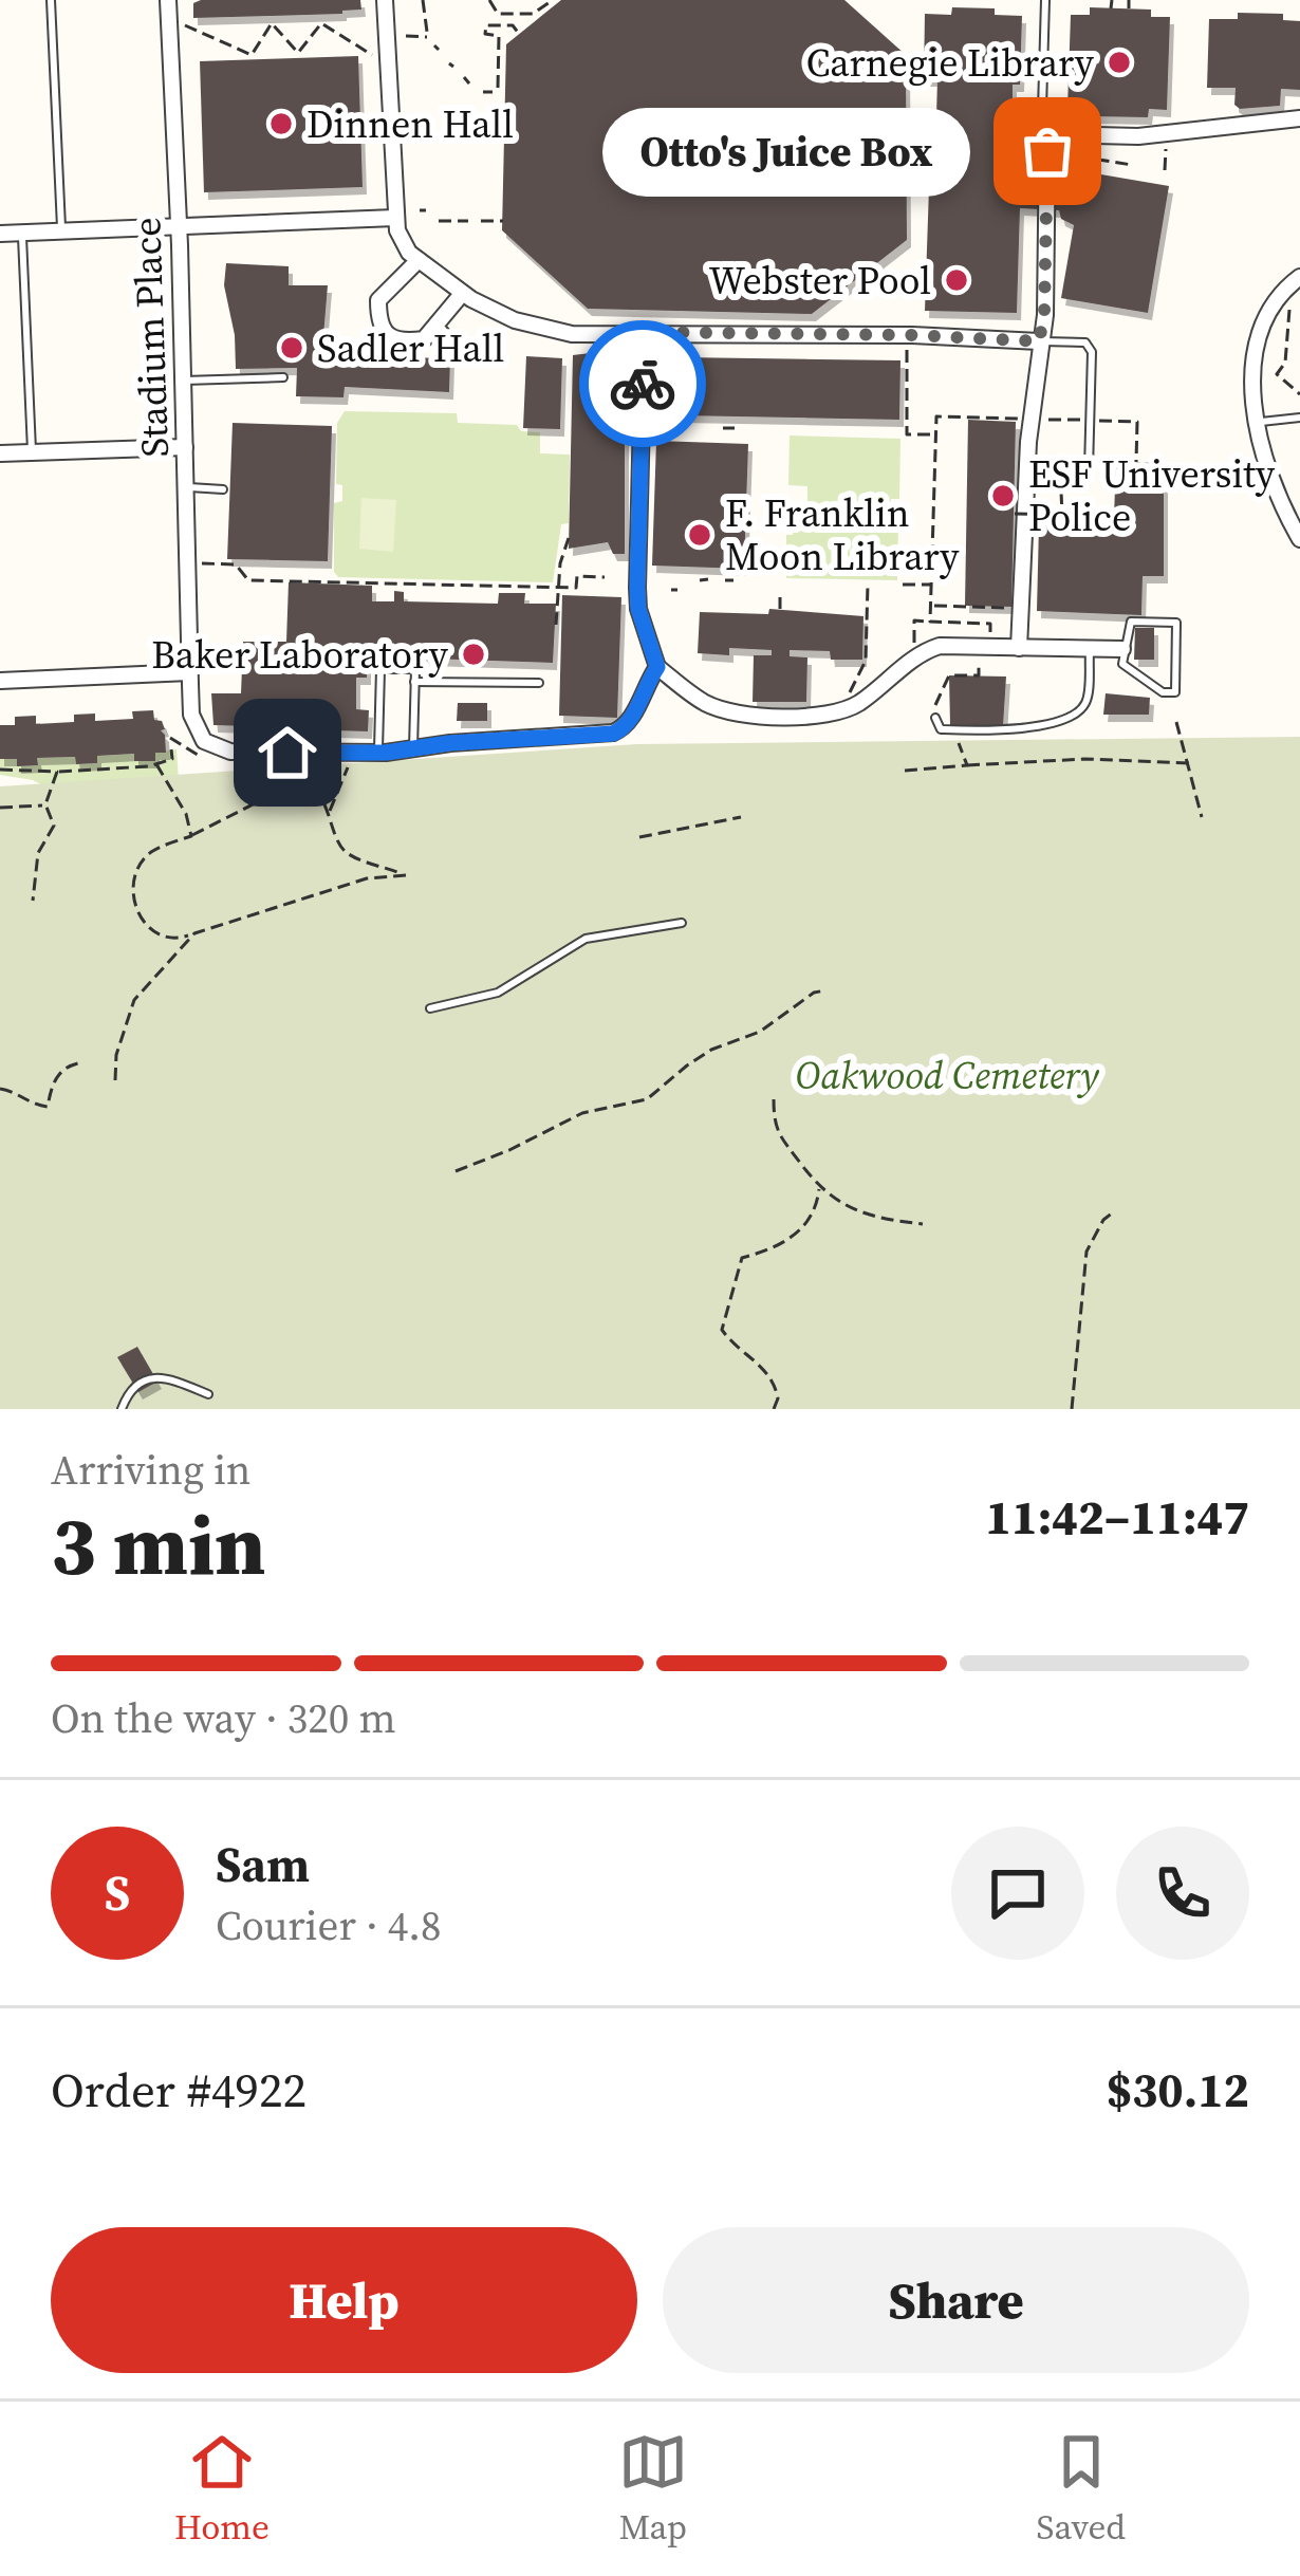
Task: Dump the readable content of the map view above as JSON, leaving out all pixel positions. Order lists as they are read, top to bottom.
{
  "streets": {
    "street": ["Stadium Place"]
  },
  "parks": ["Oakwood Cemetery"],
  "places": [
    "Carnegie Library",
    "Dinnen Hall",
    "Otto's Juice Box",
    "Webster Pool",
    "Sadler Hall",
    "ESF University Police",
    "F. Franklin Moon Library",
    "Baker Laboratory"
  ],
  "page": {
    "bubble": "Otto's Juice Box",
    "heading": ["3 min", "Arriving in", "11:42–11:47"],
    "panel": [
      "Sam",
      "Courier · 4.8",
      "Order #4922",
      "$30.12"
    ],
    "bar": "On the way · 320 m",
    "round": "S",
    "buttons": ["Help", "Share"],
    "tabs": ["Home", "Map", "Saved"]
  }
}
